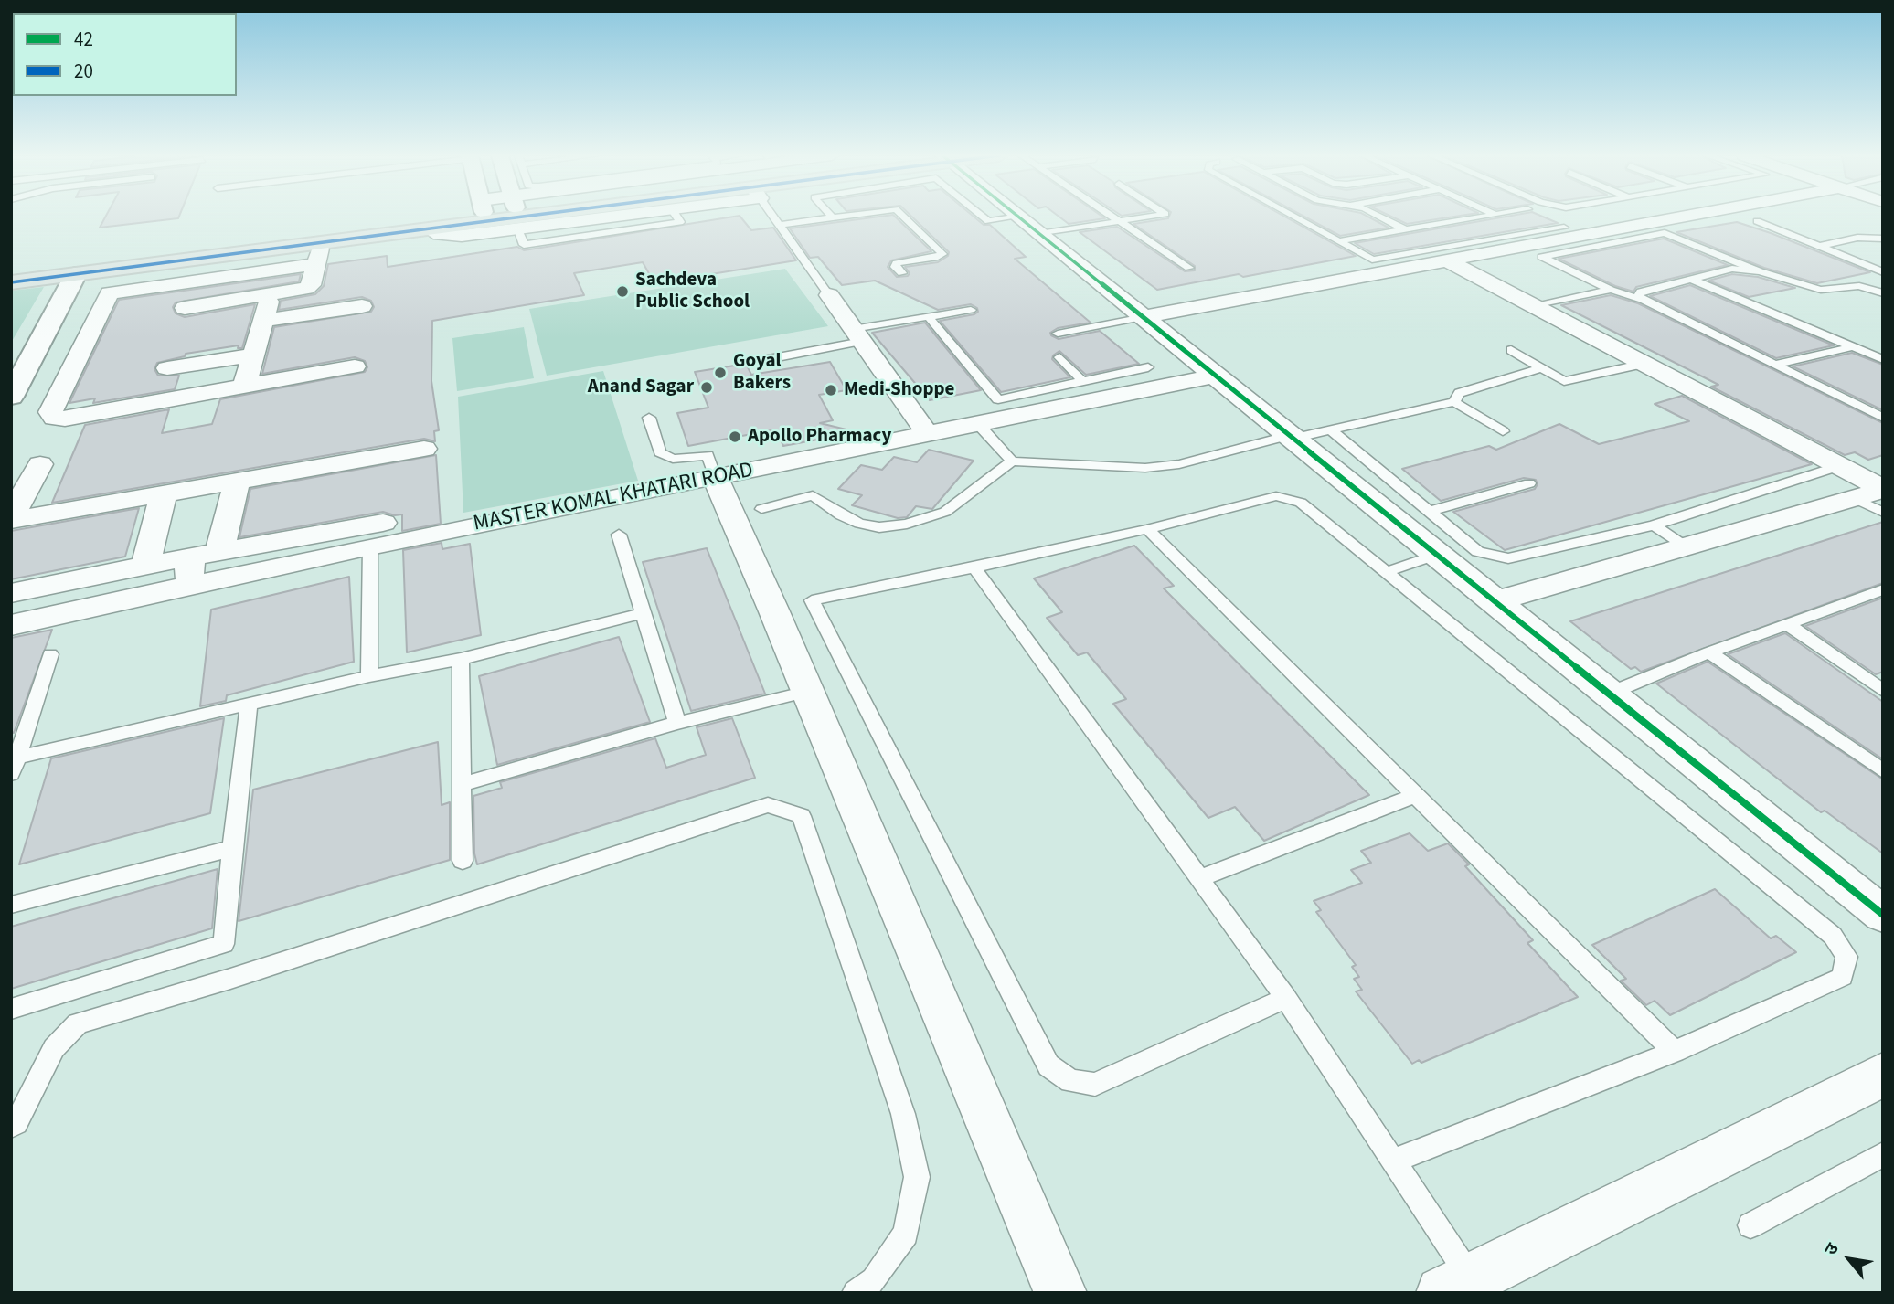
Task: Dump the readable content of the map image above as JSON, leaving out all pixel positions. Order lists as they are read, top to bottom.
{
  "streets": {
    "street": ["MASTER KOMAL KHATARI ROAD"]
  },
  "places": [
    "Sachdeva Public School",
    "Goyal Bakers",
    "Anand Sagar",
    "Medi-Shoppe",
    "Apollo Pharmacy"
  ],
  "lines": ["transit line 42", "transit line 20"],
  "legend": ["42", "20"],
  "north": "top left"
}
